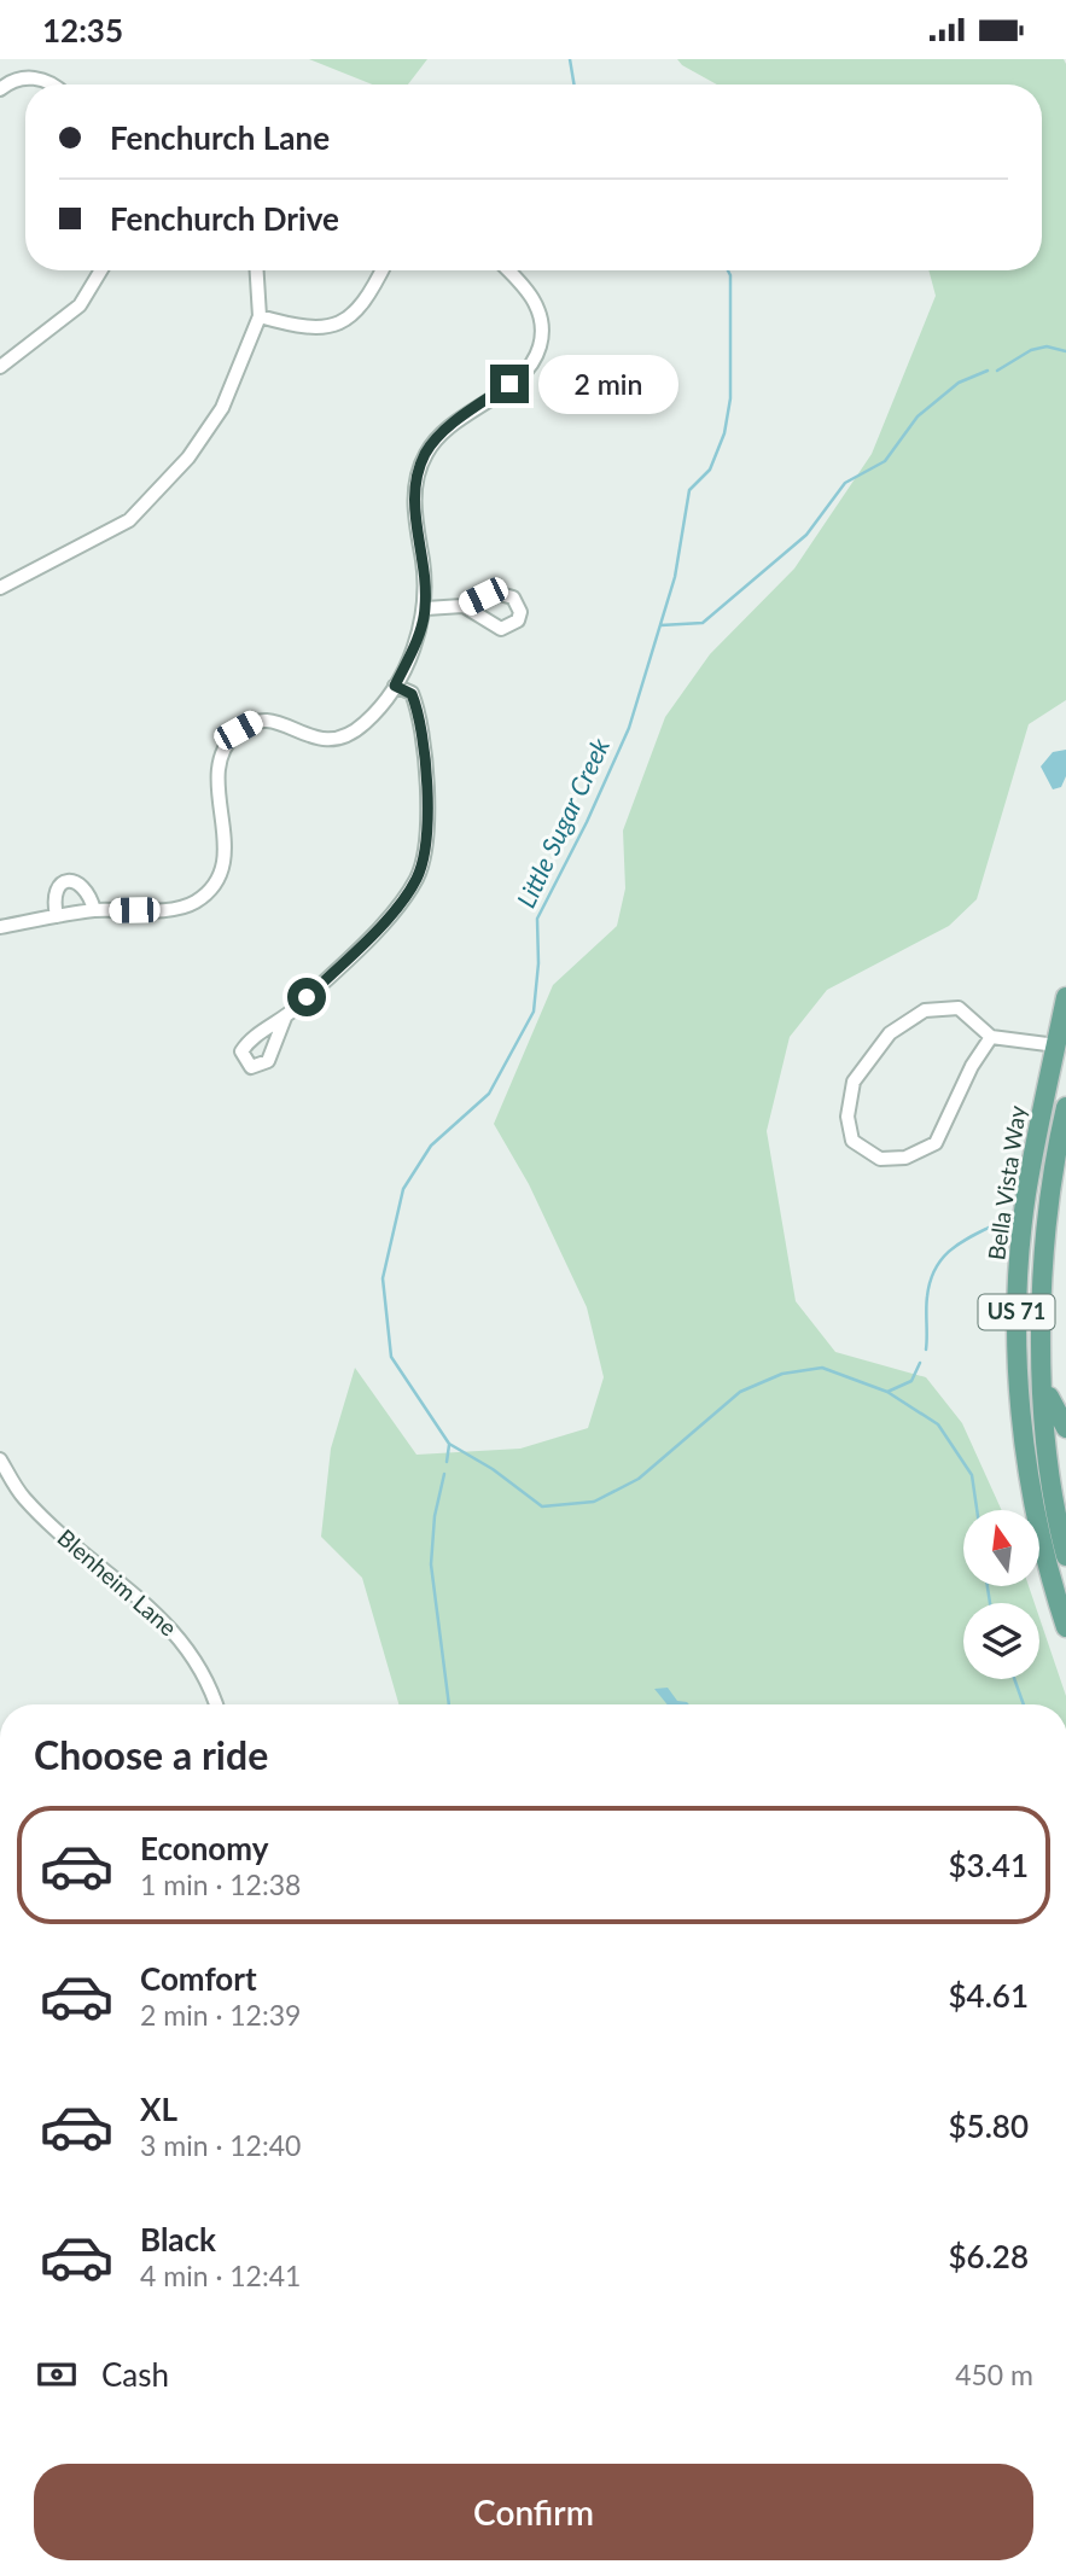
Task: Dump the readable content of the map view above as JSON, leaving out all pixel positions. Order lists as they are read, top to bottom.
{
  "streets": {
    "main road": ["Bella Vista Way", "US 71"],
    "street": ["Blenheim Lane"]
  },
  "water": ["Little Sugar Creek"],
  "north": "top",
  "page": {
    "status": "12:35",
    "banner": ["Fenchurch Lane", "Fenchurch Drive"],
    "bubble": "2 min",
    "heading": "Choose a ride",
    "list": [
      {
        "name": "Economy",
        "note": "1 min · 12:38",
        "value": "$3.41"
      },
      {
        "name": "Comfort",
        "note": "2 min · 12:39",
        "value": "$4.61"
      },
      {
        "name": "XL",
        "note": "3 min · 12:40",
        "value": "$5.80"
      },
      {
        "name": "Black",
        "note": "4 min · 12:41",
        "value": "$6.28"
      }
    ],
    "pay": ["Cash", "450 m"],
    "buttons": "Confirm"
  }
}
